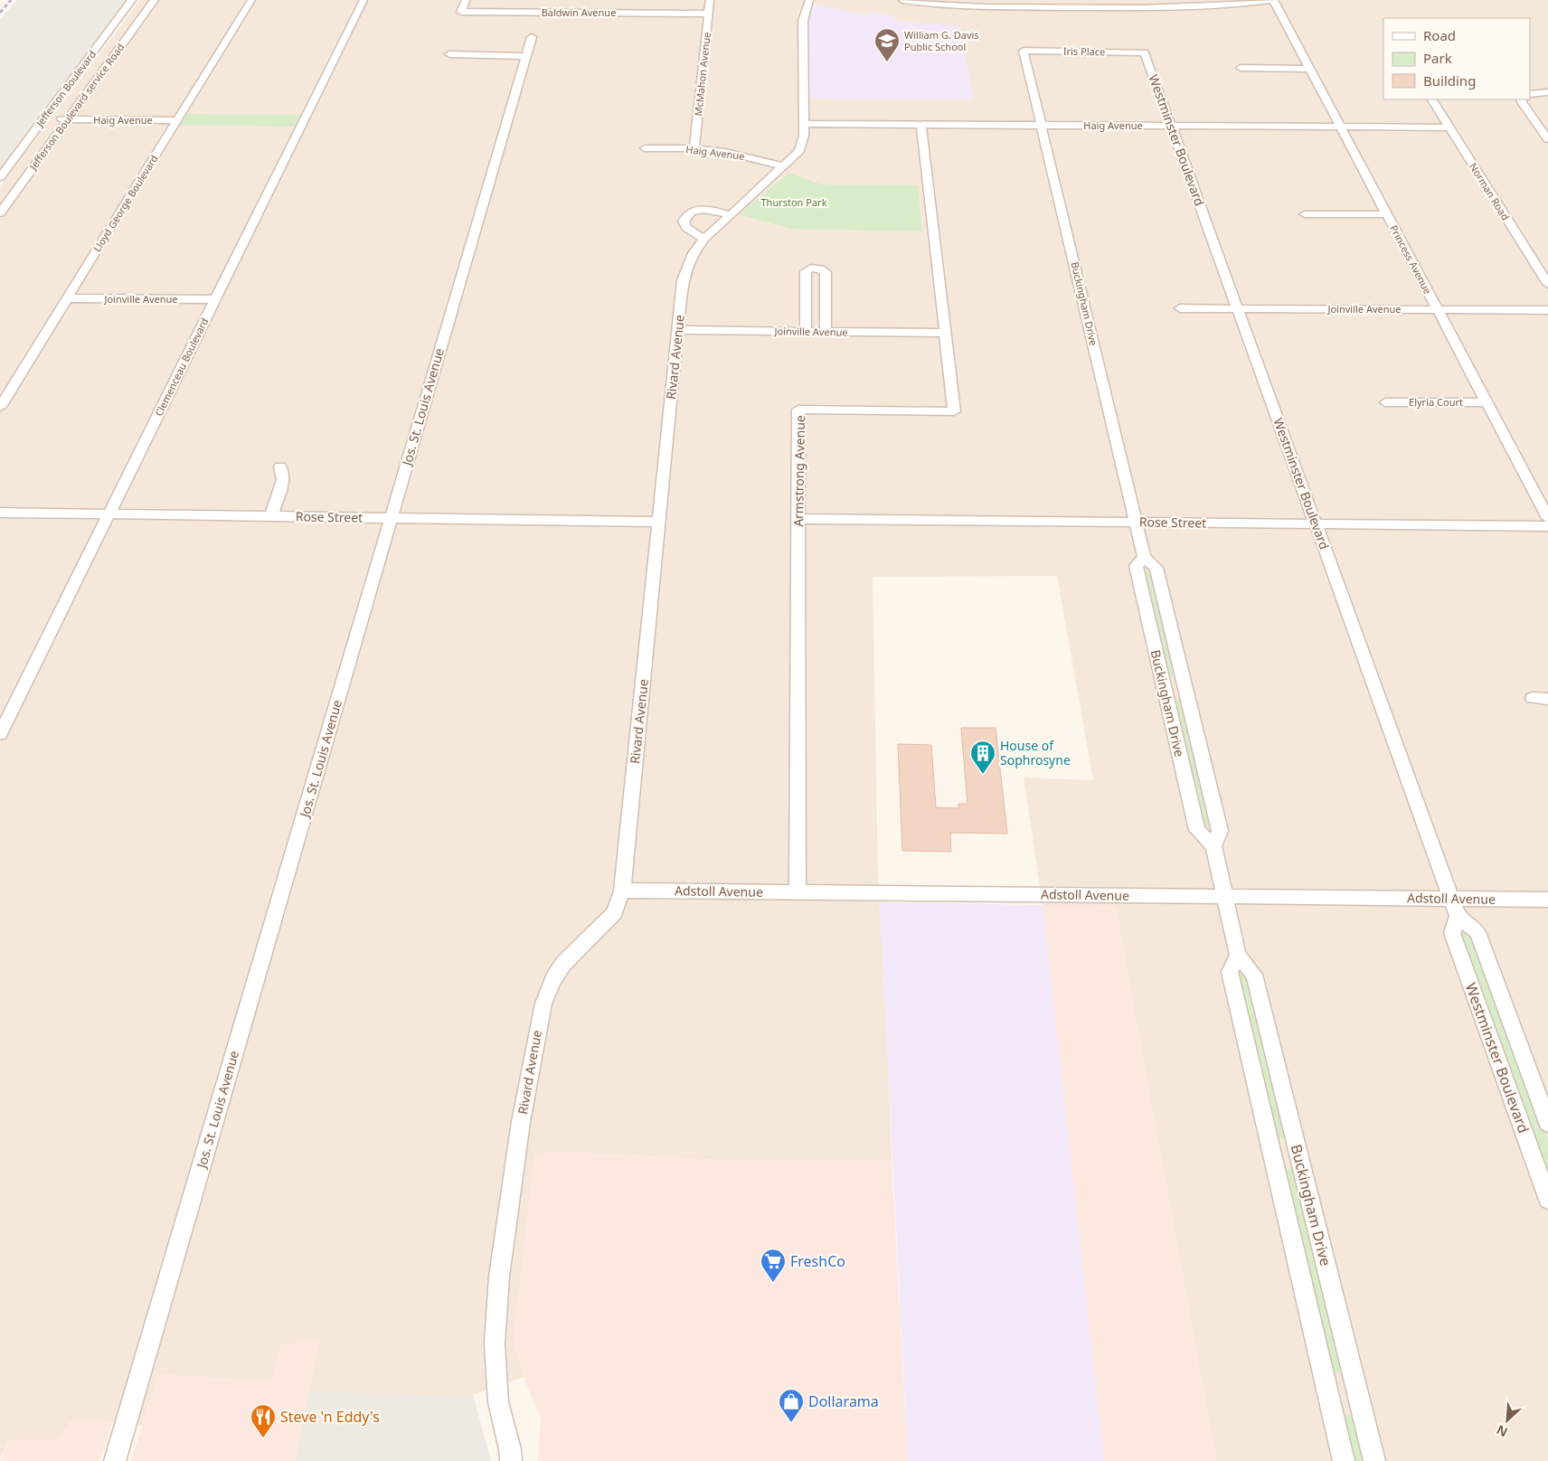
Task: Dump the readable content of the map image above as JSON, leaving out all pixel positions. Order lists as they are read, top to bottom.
{
  "streets": {
    "street": [
      "Baldwin Avenue",
      "Iris Place",
      "McMahon Avenue",
      "Jefferson Boulevard",
      "Jefferson Boulevard service Road",
      "Haig Avenue",
      "Westminster Boulevard",
      "Norman Road",
      "Lloyd George Boulevard",
      "Princess Avenue",
      "Joinville Avenue",
      "Buckingham Drive",
      "Rivard Avenue",
      "Clemenceau Boulevard",
      "Elyria Court",
      "Jos. St. Louis Avenue",
      "Armstrong Avenue",
      "Rose Street",
      "Adstoll Avenue"
    ]
  },
  "crossings": [
    ["Baldwin Avenue", "McMahon Avenue"],
    ["Iris Place", "Westminster Boulevard"],
    ["Iris Place", "Buckingham Drive"],
    ["McMahon Avenue", "Haig Avenue"],
    ["Jefferson Boulevard", "Haig Avenue"],
    ["Jefferson Boulevard service Road", "Haig Avenue"],
    ["Haig Avenue", "Westminster Boulevard"],
    ["Haig Avenue", "Norman Road"],
    ["Haig Avenue", "Lloyd George Boulevard"],
    ["Haig Avenue", "Princess Avenue"],
    ["Haig Avenue", "Buckingham Drive"],
    ["Haig Avenue", "Rivard Avenue"],
    ["Haig Avenue", "Armstrong Avenue"],
    ["Westminster Boulevard", "Joinville Avenue"],
    ["Westminster Boulevard", "Rose Street"],
    ["Westminster Boulevard", "Adstoll Avenue"],
    ["Lloyd George Boulevard", "Joinville Avenue"],
    ["Princess Avenue", "Joinville Avenue"],
    ["Princess Avenue", "Elyria Court"],
    ["Joinville Avenue", "Rivard Avenue"],
    ["Joinville Avenue", "Clemenceau Boulevard"],
    ["Joinville Avenue", "Armstrong Avenue"],
    ["Buckingham Drive", "Rose Street"],
    ["Buckingham Drive", "Adstoll Avenue"],
    ["Rivard Avenue", "Rose Street"],
    ["Rivard Avenue", "Adstoll Avenue"],
    ["Clemenceau Boulevard", "Rose Street"],
    ["Jos. St. Louis Avenue", "Rose Street"],
    ["Armstrong Avenue", "Rose Street"],
    ["Armstrong Avenue", "Adstoll Avenue"]
  ],
  "parks": ["Thurston Park"],
  "places": {
    "school or university": ["William G. Davis Public School"],
    "building": ["House of Sophrosyne"],
    "supermarket": ["FreshCo"],
    "shop": ["Dollarama"],
    "restaurant": ["Steve 'n Eddy's"]
  },
  "legend": ["Road", "Park", "Building"],
  "north": "bottom left"
}
